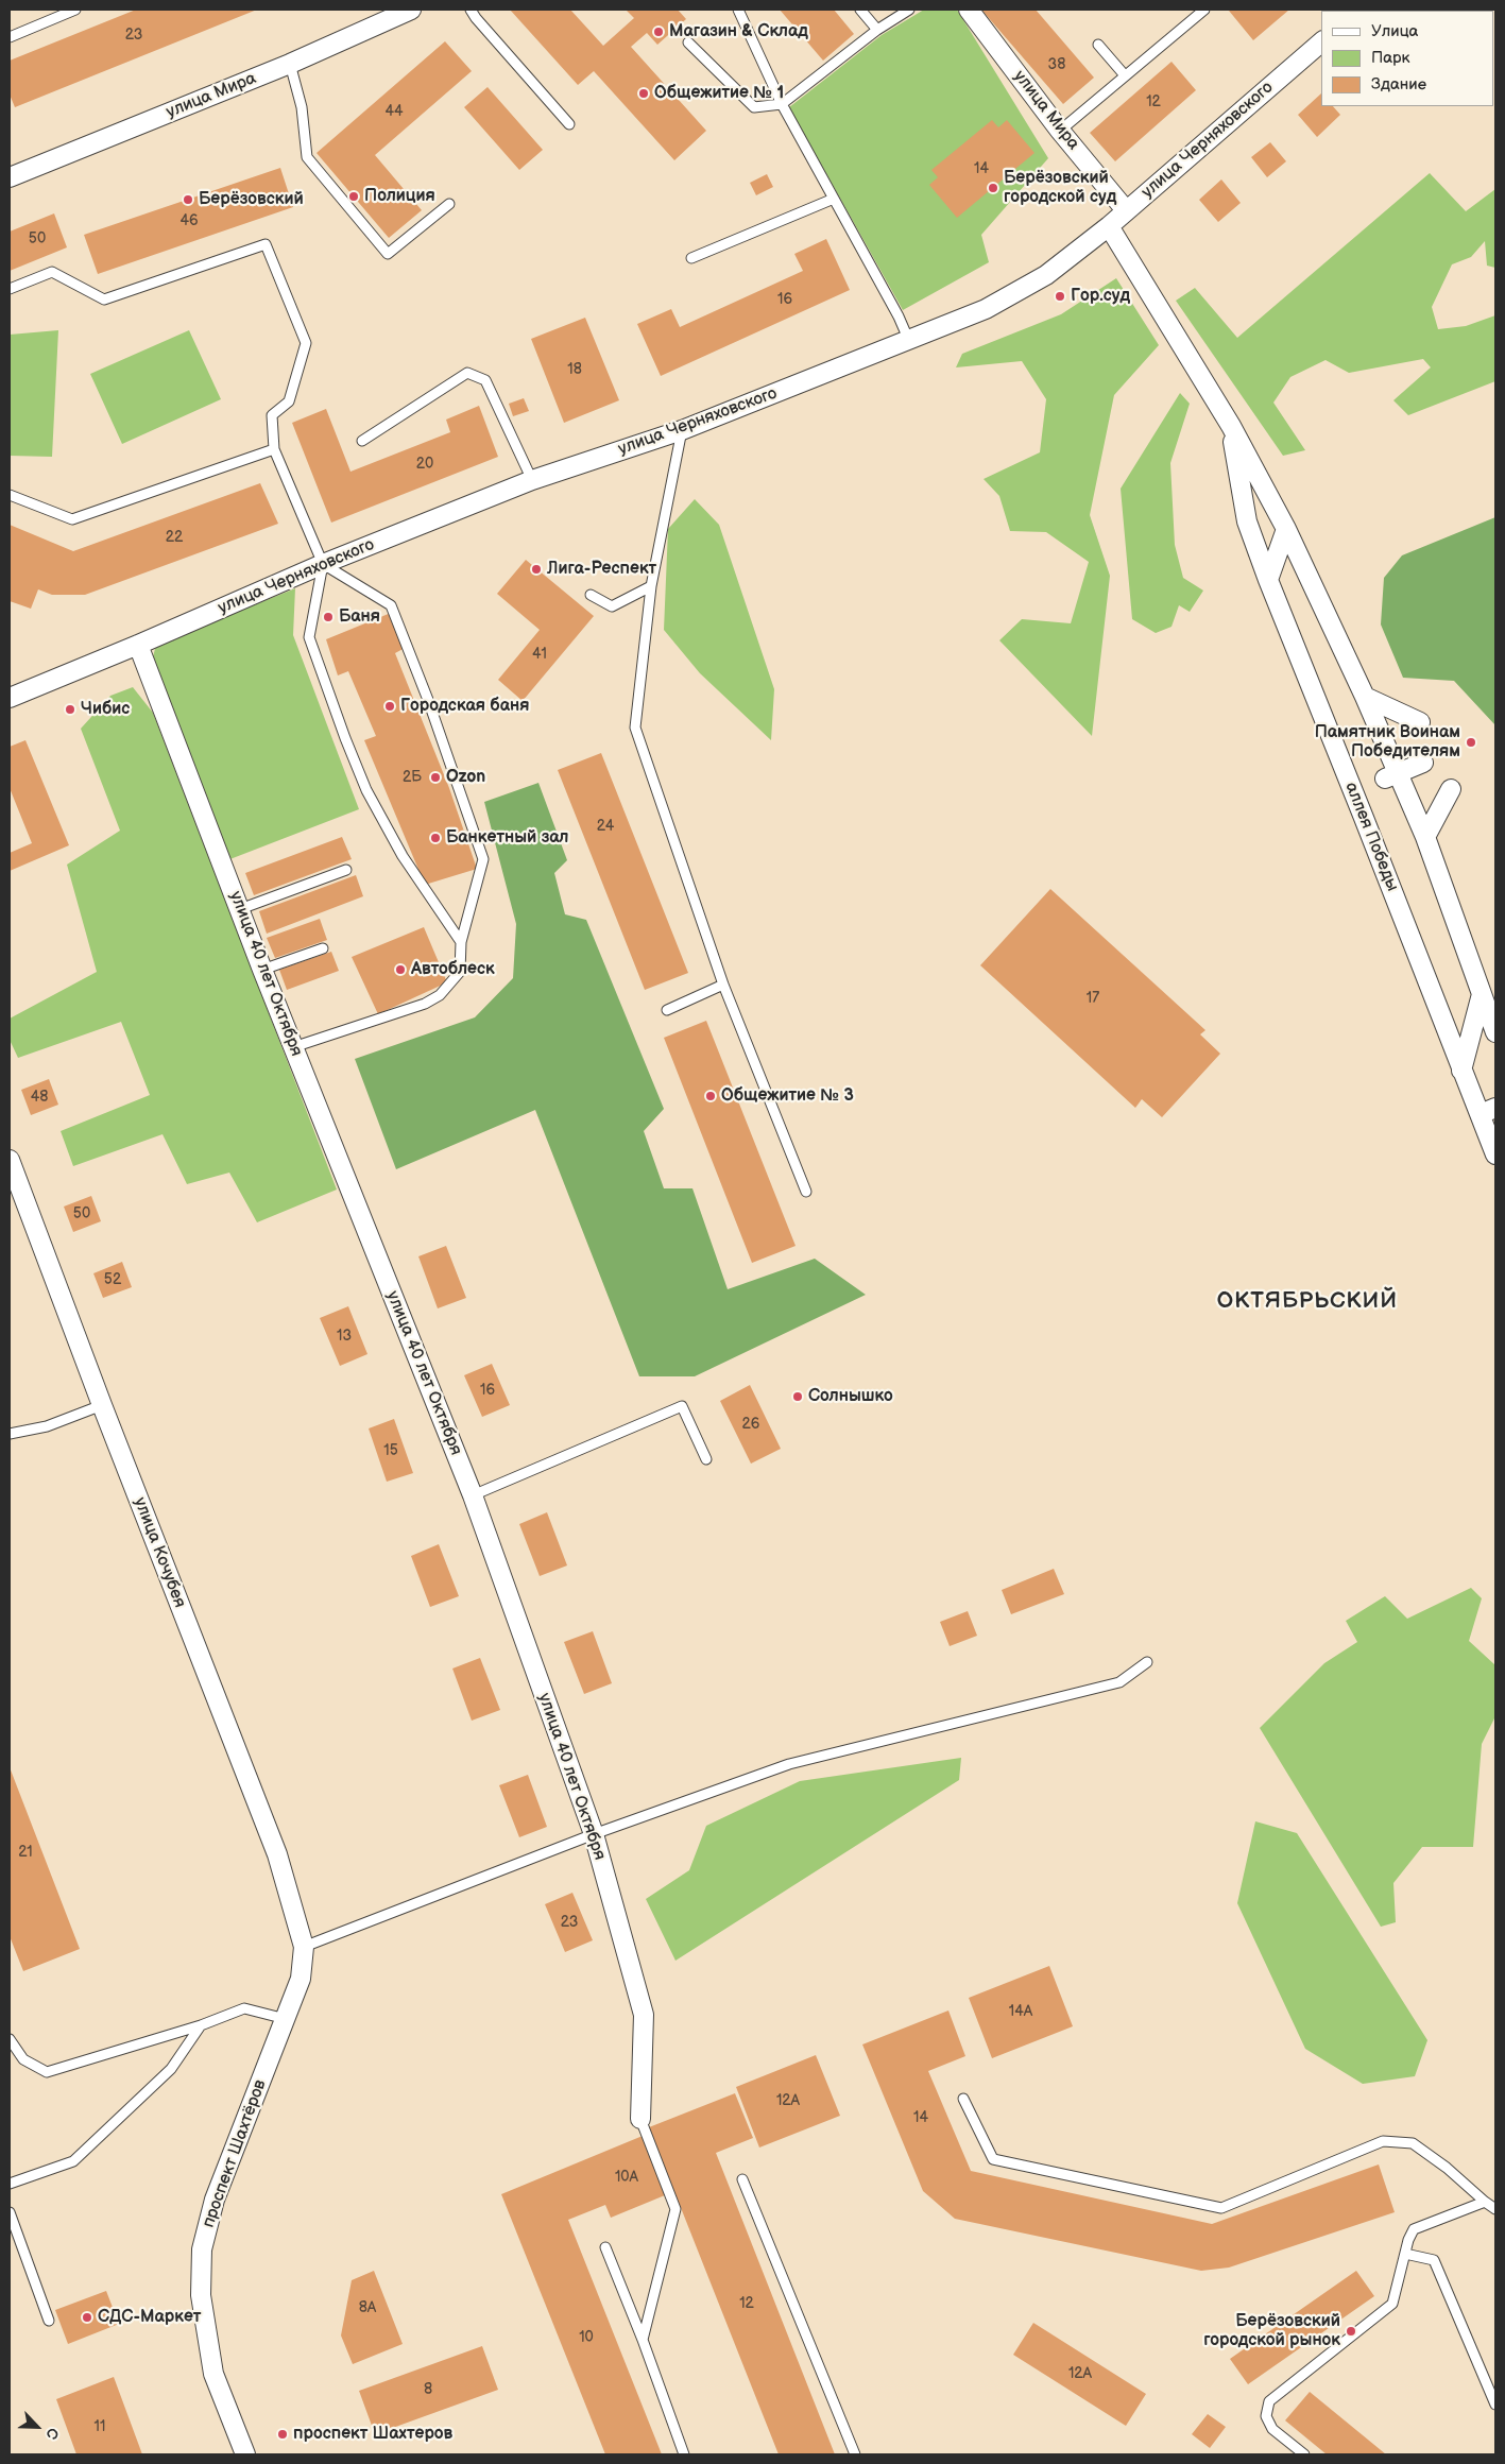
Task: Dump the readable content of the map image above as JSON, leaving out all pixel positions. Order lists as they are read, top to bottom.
{
  "streets": {
    "street": [
      "улица Мира",
      "улица Черняховского",
      "аллея Победы",
      "улица 40 лет Октября",
      "улица Кочубея",
      "проспект Шахтёров"
    ]
  },
  "crossings": [
    ["улица Мира", "улица Черняховского"],
    ["улица Черняховского", "улица 40 лет Октября"],
    ["улица Кочубея", "проспект Шахтёров"]
  ],
  "districts": ["ОКТЯБРЬСКИЙ"],
  "places": [
    "Магазин & Склад",
    "Общежитие № 1",
    "Берёзовский городской суд",
    "Полиция",
    "Берёзовский",
    "Гор.суд",
    "Лига-Респект",
    "Баня",
    "Городская баня",
    "Чибис",
    "Памятник Воинам Победителям",
    "Ozon",
    "Банкетный зал",
    "Автоблеск",
    "Общежитие № 3",
    "Солнышко",
    "СДС-Маркет",
    "Берёзовский городской рынок",
    "проспект Шахтеров"
  ],
  "house_numbers": [
    "23",
    "38",
    "12",
    "44",
    "14",
    "46",
    "50",
    "16",
    "18",
    "20",
    "22",
    "41",
    "2Б",
    "24",
    "17",
    "48",
    "50",
    "52",
    "13",
    "16",
    "26",
    "15",
    "21",
    "23",
    "14А",
    "12А",
    "14",
    "10А",
    "12",
    "8А",
    "10",
    "12А",
    "8",
    "11"
  ],
  "legend": ["Улица", "Парк", "Здание"],
  "north": "bottom right"
}
